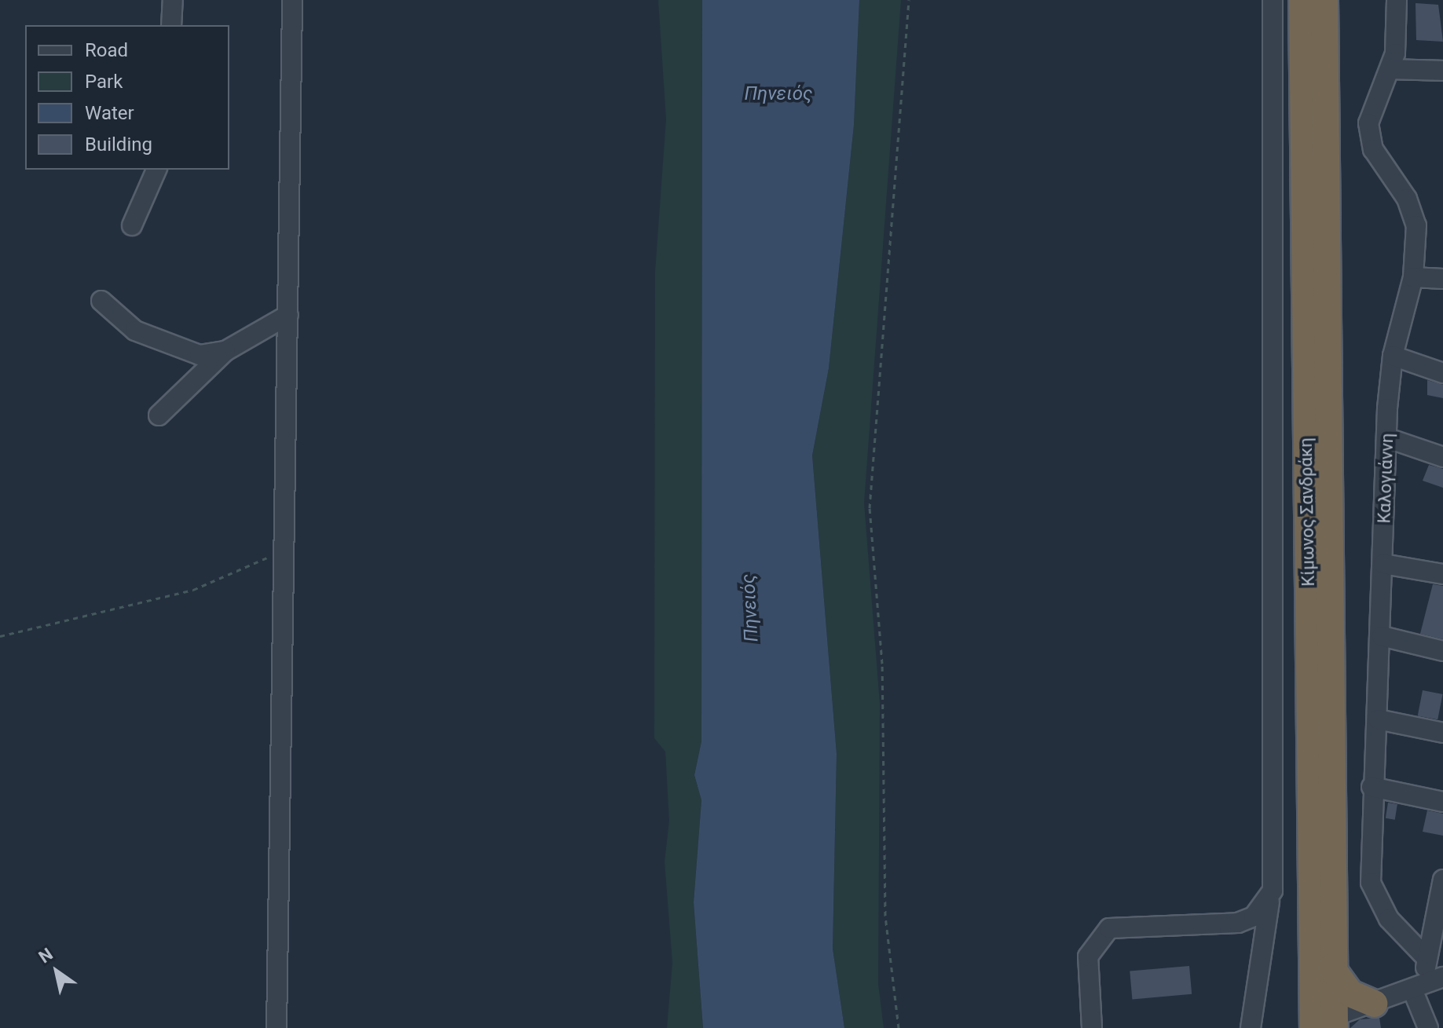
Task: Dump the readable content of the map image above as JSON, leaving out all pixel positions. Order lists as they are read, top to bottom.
{
  "streets": {
    "highway": ["Κίμωνος Σανδράκη"],
    "street": ["Καλογιάννη"]
  },
  "water": ["Πηνειός"],
  "legend": [
    "Road",
    "Park",
    "Water",
    "Building"
  ],
  "north": "top left"
}
